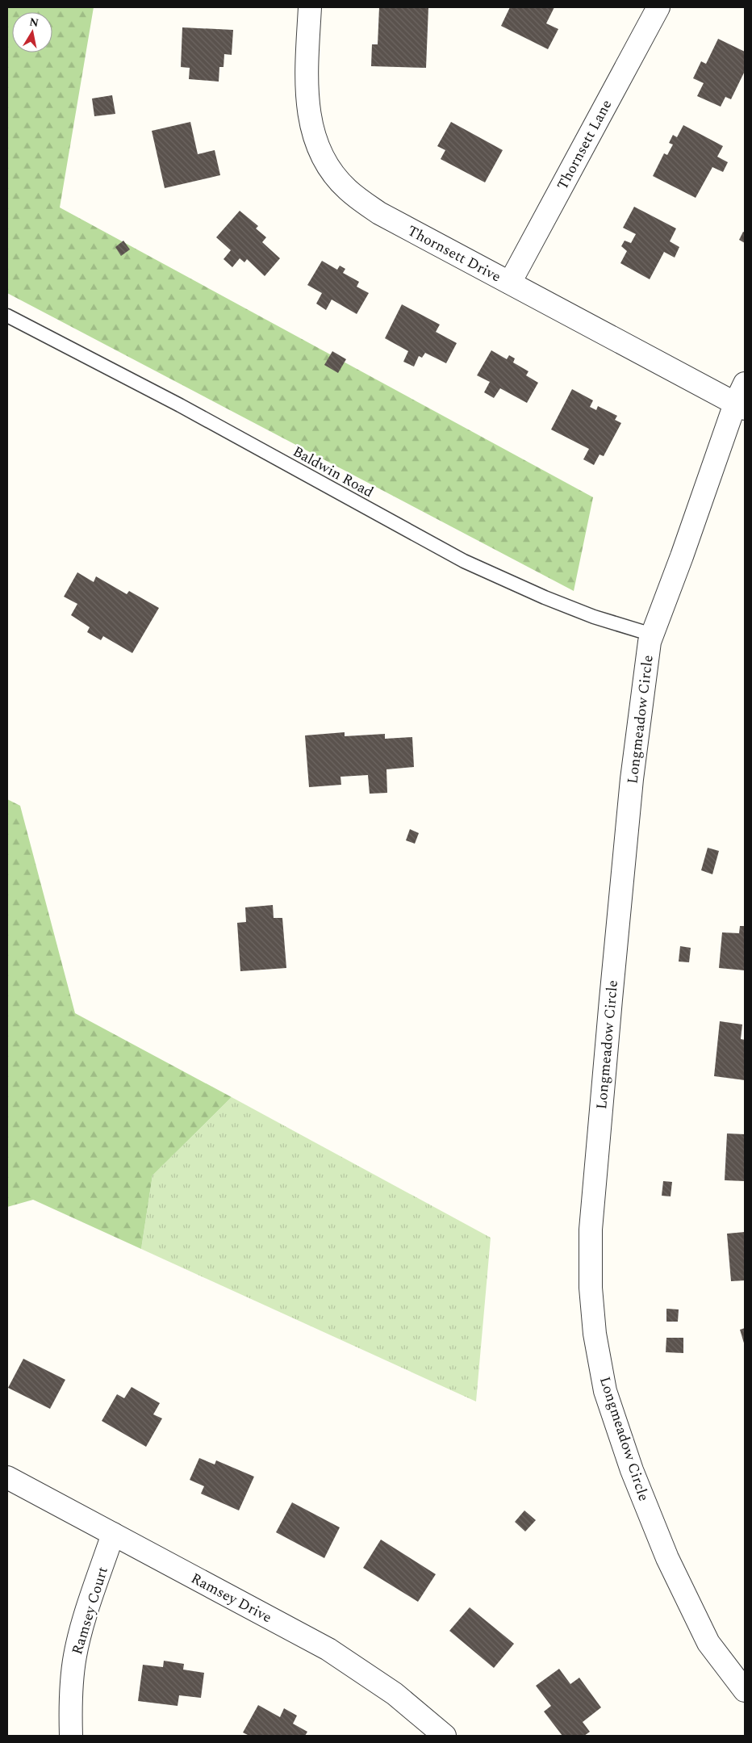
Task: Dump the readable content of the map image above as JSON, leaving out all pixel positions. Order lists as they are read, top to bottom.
{
  "streets": {
    "street": [
      "Thornsett Lane",
      "Thornsett Drive",
      "Longmeadow Circle",
      "Ramsey Drive",
      "Ramsey Court"
    ],
    "lane": ["Baldwin Road"]
  },
  "crossings": [
    ["Thornsett Lane", "Thornsett Drive"],
    ["Thornsett Drive", "Longmeadow Circle"],
    ["Baldwin Road", "Longmeadow Circle"],
    ["Ramsey Drive", "Ramsey Court"]
  ],
  "north": "top"
}
